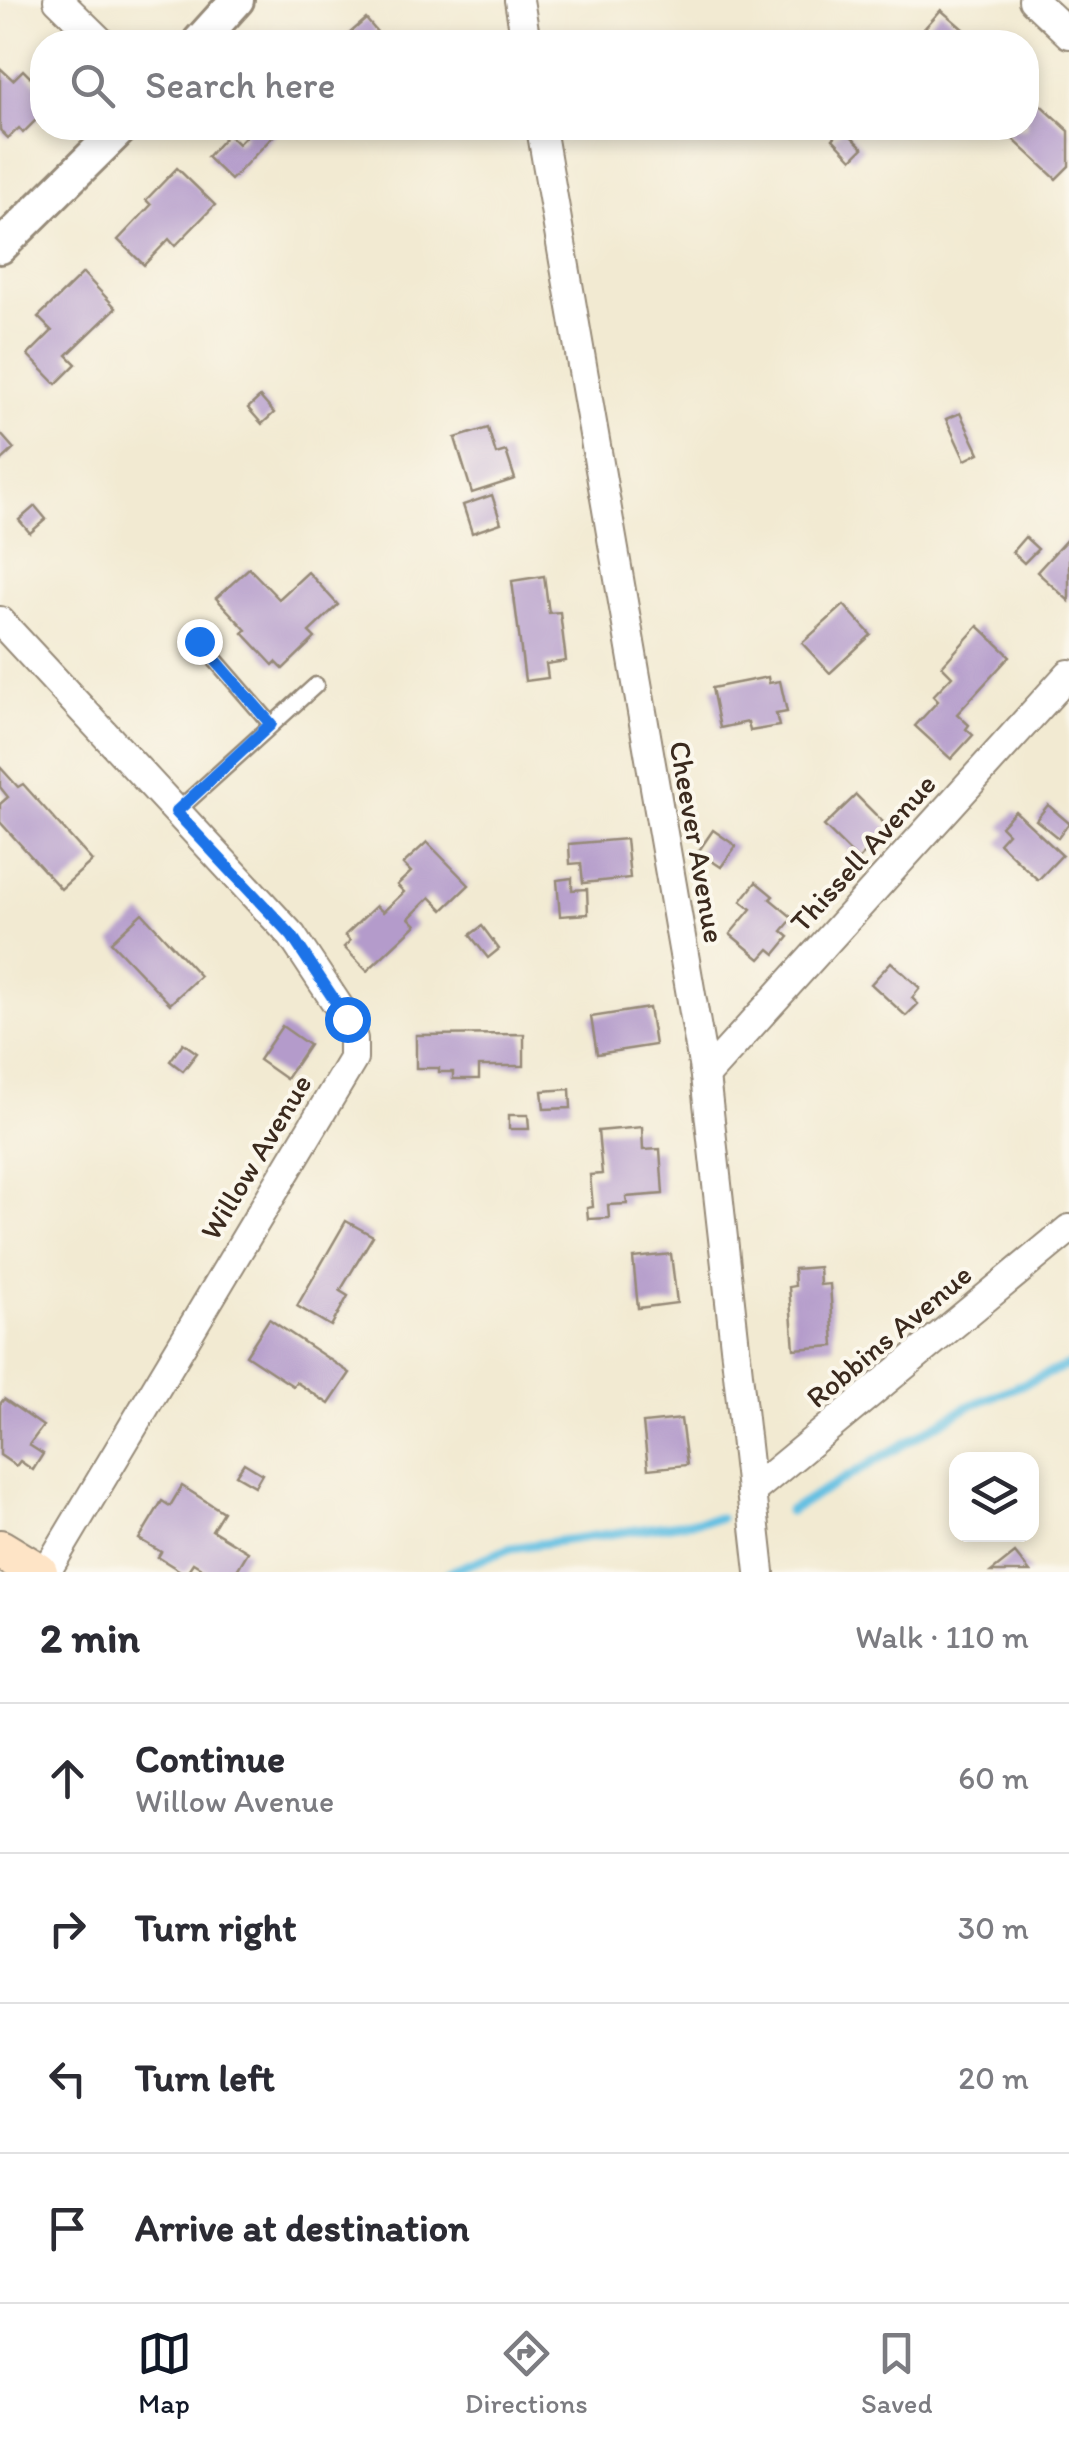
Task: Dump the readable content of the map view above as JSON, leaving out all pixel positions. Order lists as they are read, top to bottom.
{
  "streets": {
    "street": [
      "Cheever Avenue",
      "Thissell Avenue",
      "Willow Avenue",
      "Robbins Avenue"
    ]
  },
  "crossings": [
    ["Cheever Avenue", "Thissell Avenue"],
    ["Cheever Avenue", "Robbins Avenue"]
  ],
  "page": {
    "search": "Search here",
    "heading": ["2 min", "Walk · 110 m"],
    "list": [
      ["Continue", "Willow Avenue", "60 m"],
      ["Turn right", "30 m"],
      ["Turn left", "20 m"],
      "Arrive at destination"
    ],
    "nav": ["Map", "Directions", "Saved"]
  }
}
